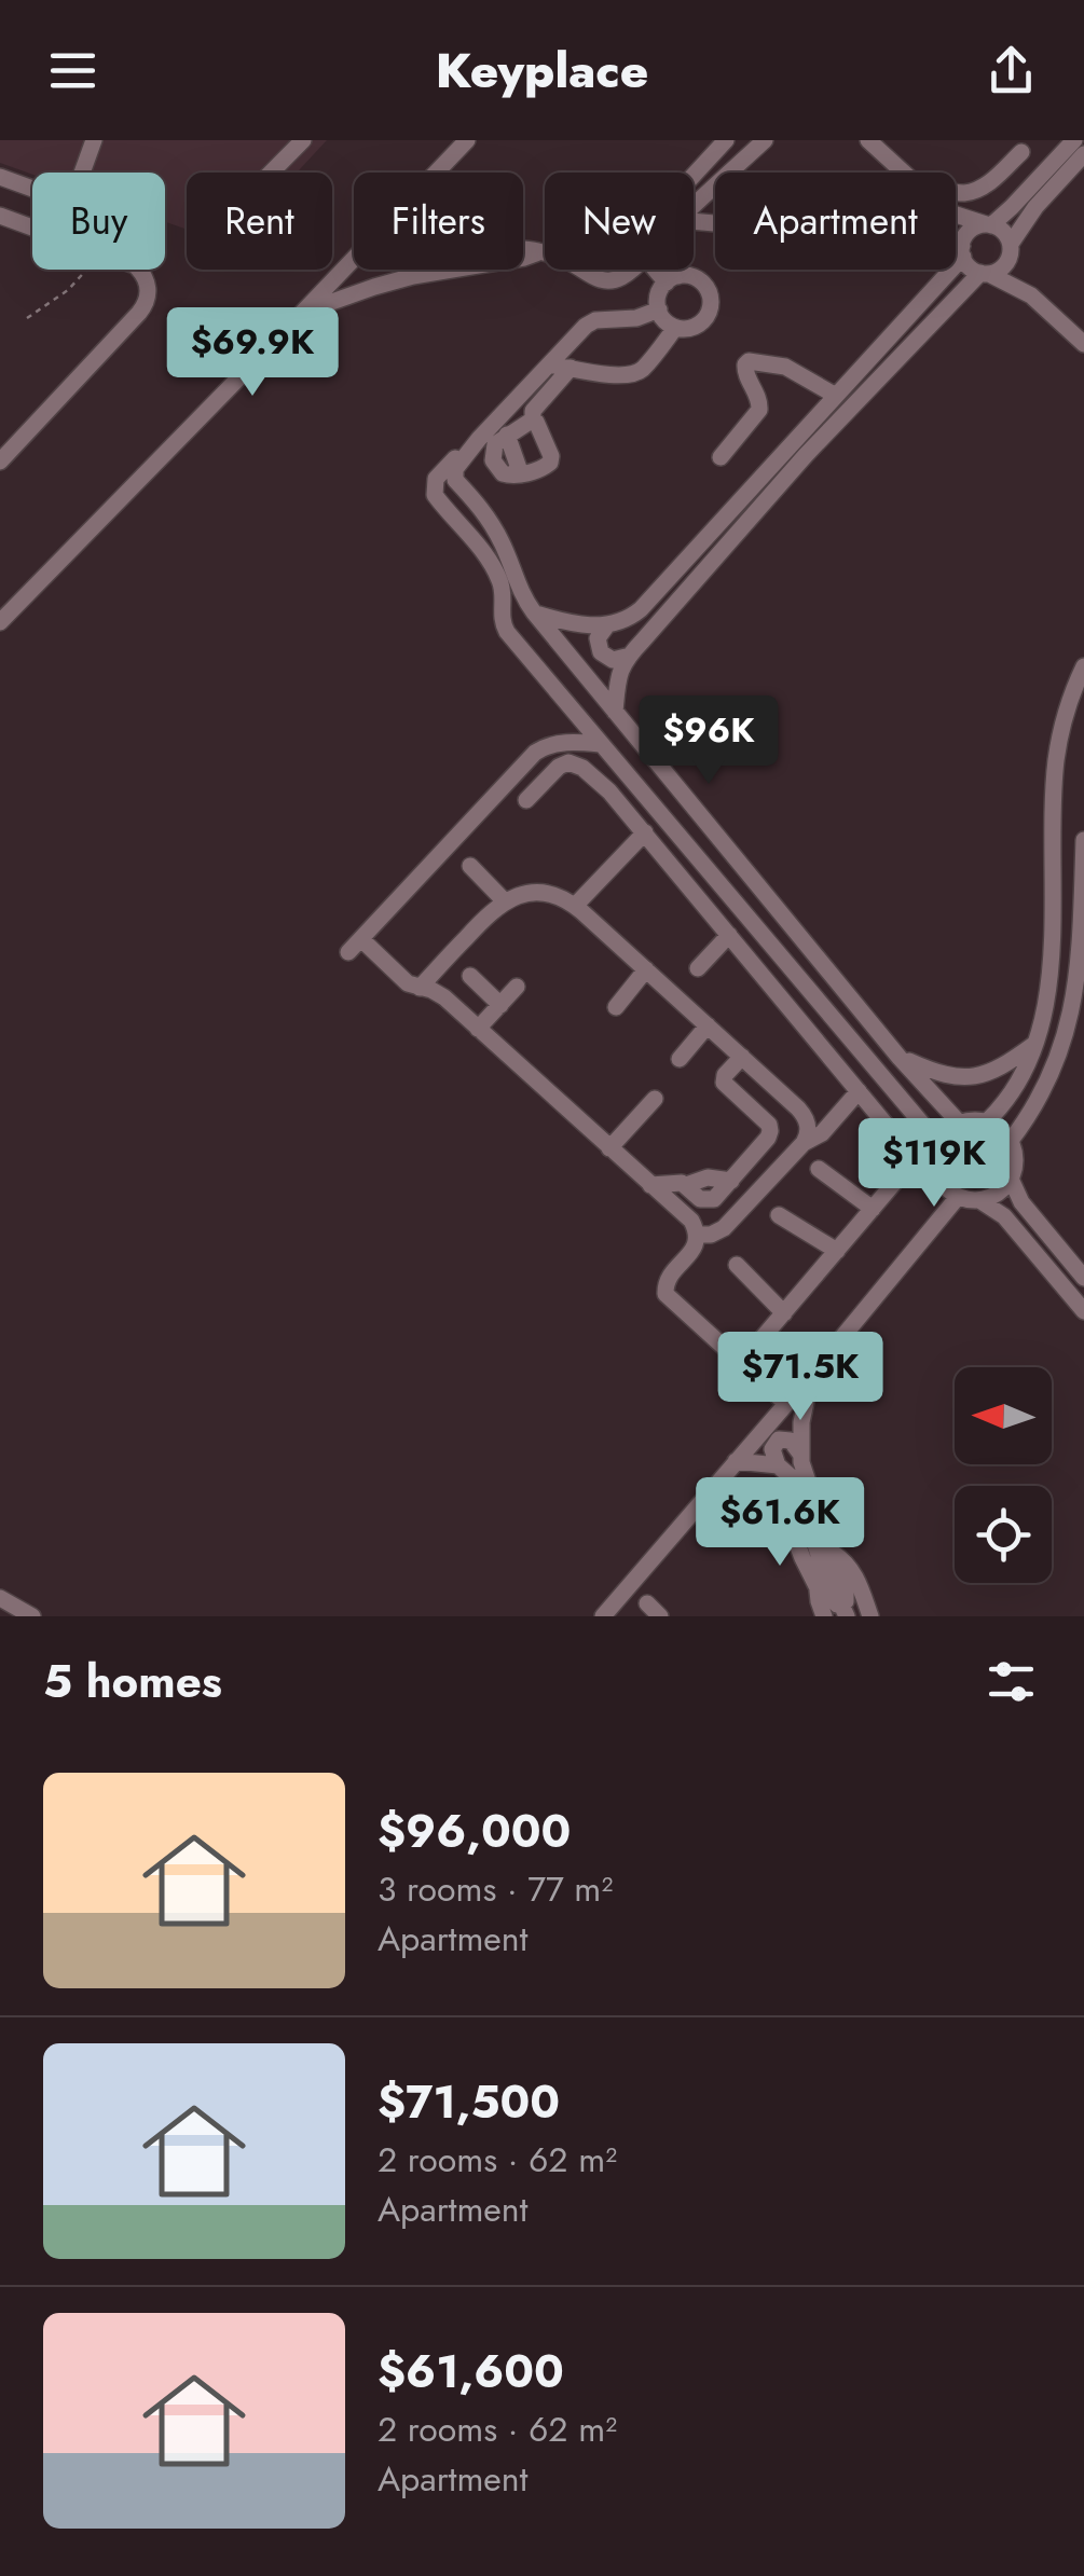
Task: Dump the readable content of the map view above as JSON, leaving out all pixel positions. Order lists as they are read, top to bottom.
{
  "north": "left",
  "page": {
    "header": "Keyplace",
    "chip": [
      "Buy",
      "Rent",
      "Filters",
      "New",
      "Apartment"
    ],
    "price": [
      "$69.9K",
      "$96K",
      "$119K",
      "$71.5K",
      "$61.6K"
    ],
    "heading": "5 homes",
    "list": [
      {
        "name": "$96,000",
        "note": "3 rooms · 77 m² · Apartment"
      },
      {
        "name": "$71,500",
        "note": "2 rooms · 62 m² · Apartment"
      },
      {
        "name": "$61,600",
        "note": "2 rooms · 62 m² · Apartment"
      }
    ]
  }
}
